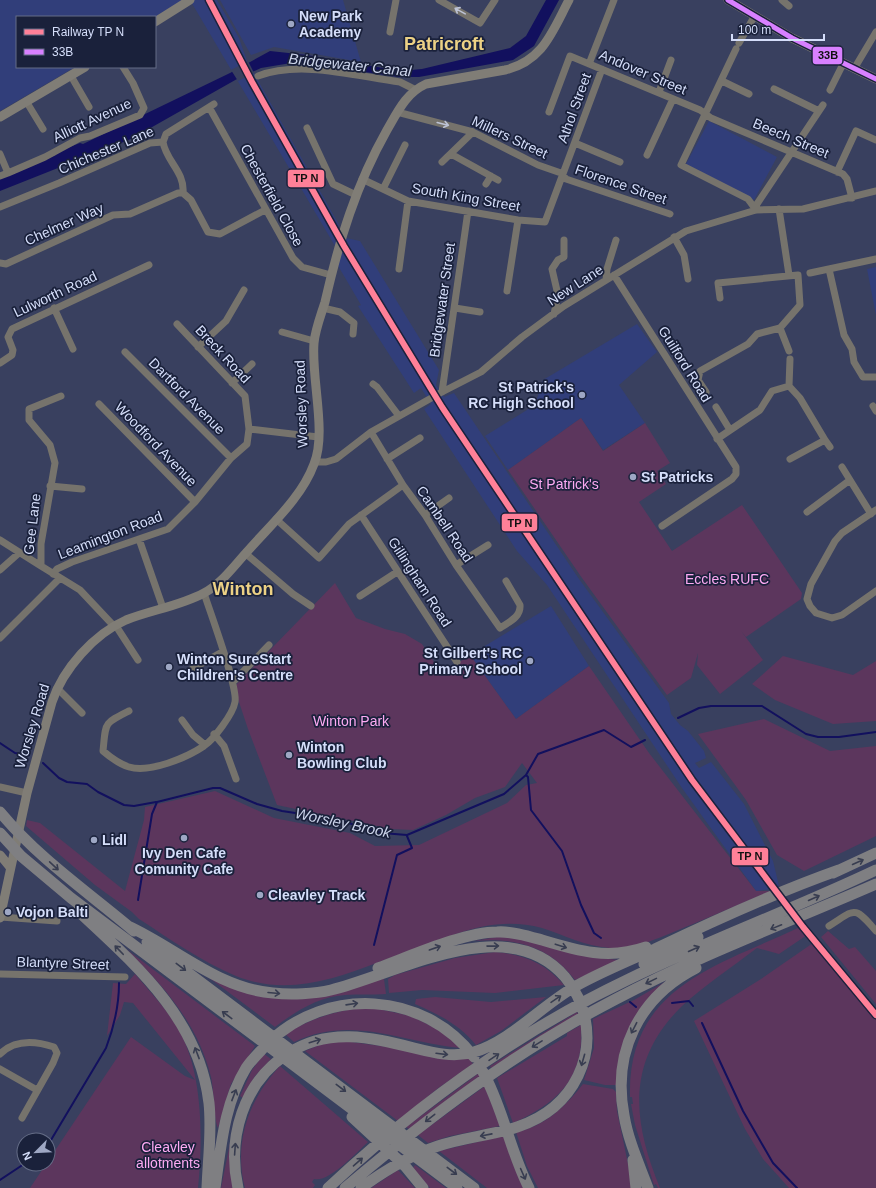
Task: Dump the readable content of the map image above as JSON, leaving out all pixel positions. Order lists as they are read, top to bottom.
{
  "streets": {
    "main road": ["Worsley Road"],
    "street": [
      "Andover Street",
      "Athol Street",
      "Alliott Avenue",
      "Millers Street",
      "Beech Street",
      "Chichester Lane",
      "Florence Street",
      "Chesterfield Close",
      "South King Street",
      "Chelmer Way",
      "New Lane",
      "Lulworth Road",
      "Bridgewater Street",
      "Breck Road",
      "Guilford Road",
      "Dartford Avenue",
      "Woodford Avenue",
      "Gee Lane",
      "Cambell Road",
      "Leamington Road",
      "Gillingham Road",
      "Blantyre Street"
    ]
  },
  "crossings": [
    ["Andover Street", "Athol Street"],
    ["Andover Street", "Beech Street"],
    ["Athol Street", "Millers Street"],
    ["Athol Street", "Florence Street"],
    ["Athol Street", "South King Street"],
    ["Millers Street", "Florence Street"],
    ["Millers Street", "Worsley Road"],
    ["Beech Street", "New Lane"],
    ["Chichester Lane", "Chesterfield Close"],
    ["Chesterfield Close", "Worsley Road"],
    ["South King Street", "Bridgewater Street"],
    ["South King Street", "Worsley Road"],
    ["New Lane", "Bridgewater Street"],
    ["New Lane", "Guilford Road"],
    ["New Lane", "Worsley Road"],
    ["New Lane", "Cambell Road"],
    ["Breck Road", "Leamington Road"],
    ["Dartford Avenue", "Leamington Road"],
    ["Worsley Road", "Gee Lane"],
    ["Woodford Avenue", "Leamington Road"],
    ["Gee Lane", "Leamington Road"]
  ],
  "districts": ["Patricroft", "Winton"],
  "water": ["Bridgewater Canal", "Worsley Brook"],
  "parks": [
    "St Patrick's",
    "Eccles RUFC",
    "Winton Park",
    "Cleavley allotments"
  ],
  "places": [
    "New Park Academy",
    "St Patrick's RC High School",
    "St Patricks",
    "St Gilbert's RC Primary School",
    "Winton SureStart Children's Centre",
    "Winton Bowling Club",
    "Ivy Den Cafe Comunity Cafe",
    "Lidl",
    "Cleavley Track",
    "Vojon Balti"
  ],
  "lines": ["transit line 33B"],
  "legend": ["Railway TP N", "33B"],
  "scale_bar": "100 m",
  "north": "bottom left"
}
